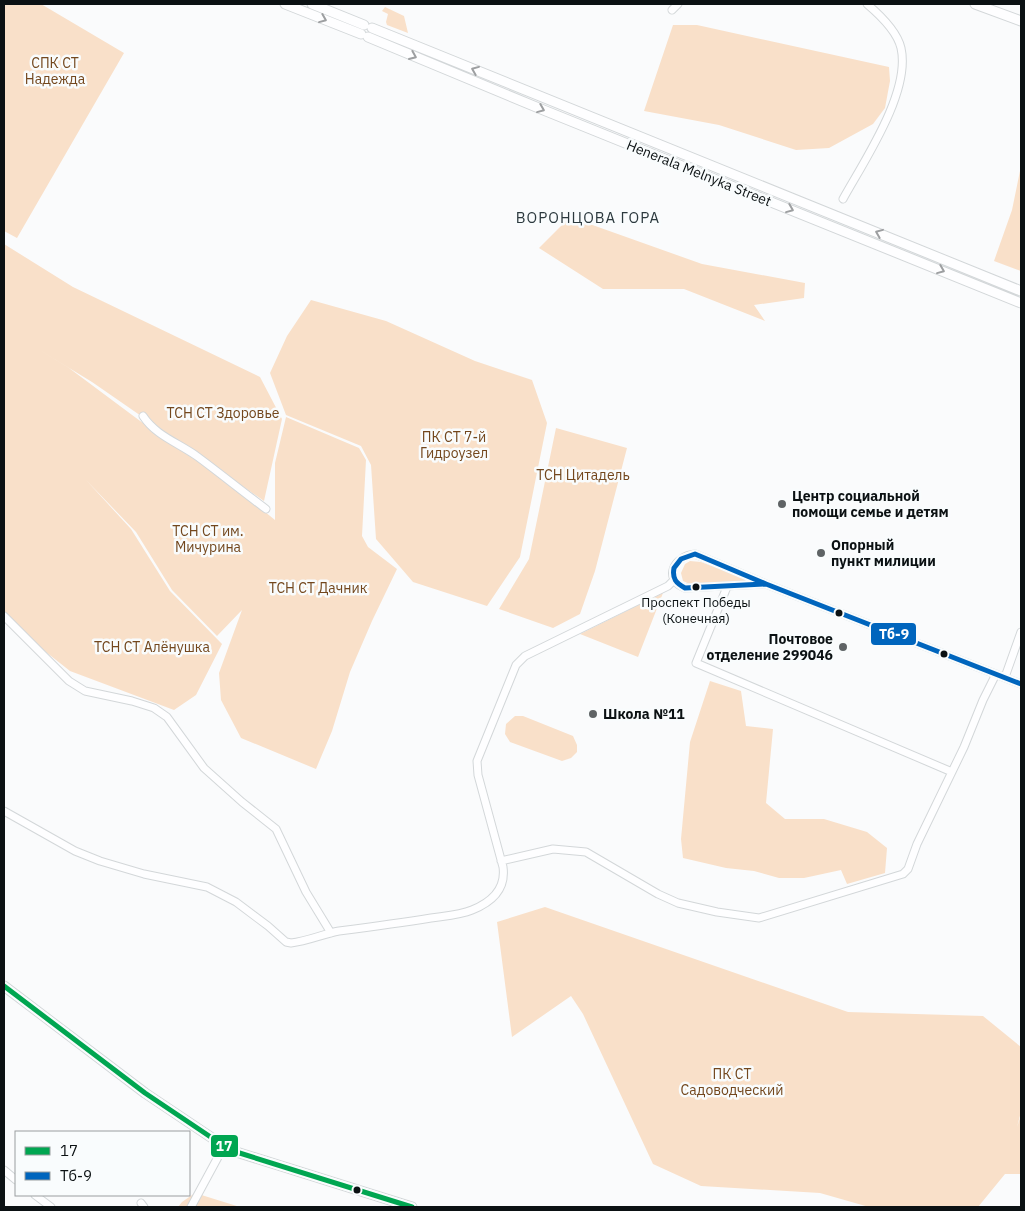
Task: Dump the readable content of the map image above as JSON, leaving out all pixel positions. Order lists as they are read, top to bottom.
{
  "streets": {
    "main road": ["Henerala Melnyka Street"]
  },
  "districts": ["ВОРОНЦОВА ГОРА"],
  "parks": [
    "СПК СТ Надежда",
    "ТСН СТ Здоровье",
    "ПК СТ 7-й Гидроузел",
    "ТСН Цитадель",
    "ТСН СТ им. Мичурина",
    "ТСН СТ Дачник",
    "ТСН СТ Алёнушка",
    "ПК СТ Садоводческий"
  ],
  "places": [
    "Центр социальной помощи семье и детям",
    "Опорный пункт милиции",
    "Проспект Победы (Конечная)",
    "Почтовое отделение 299046",
    "Школа №11"
  ],
  "lines": ["transit line Тб-9", "transit line 17"],
  "legend": ["17", "Тб-9"]
}
